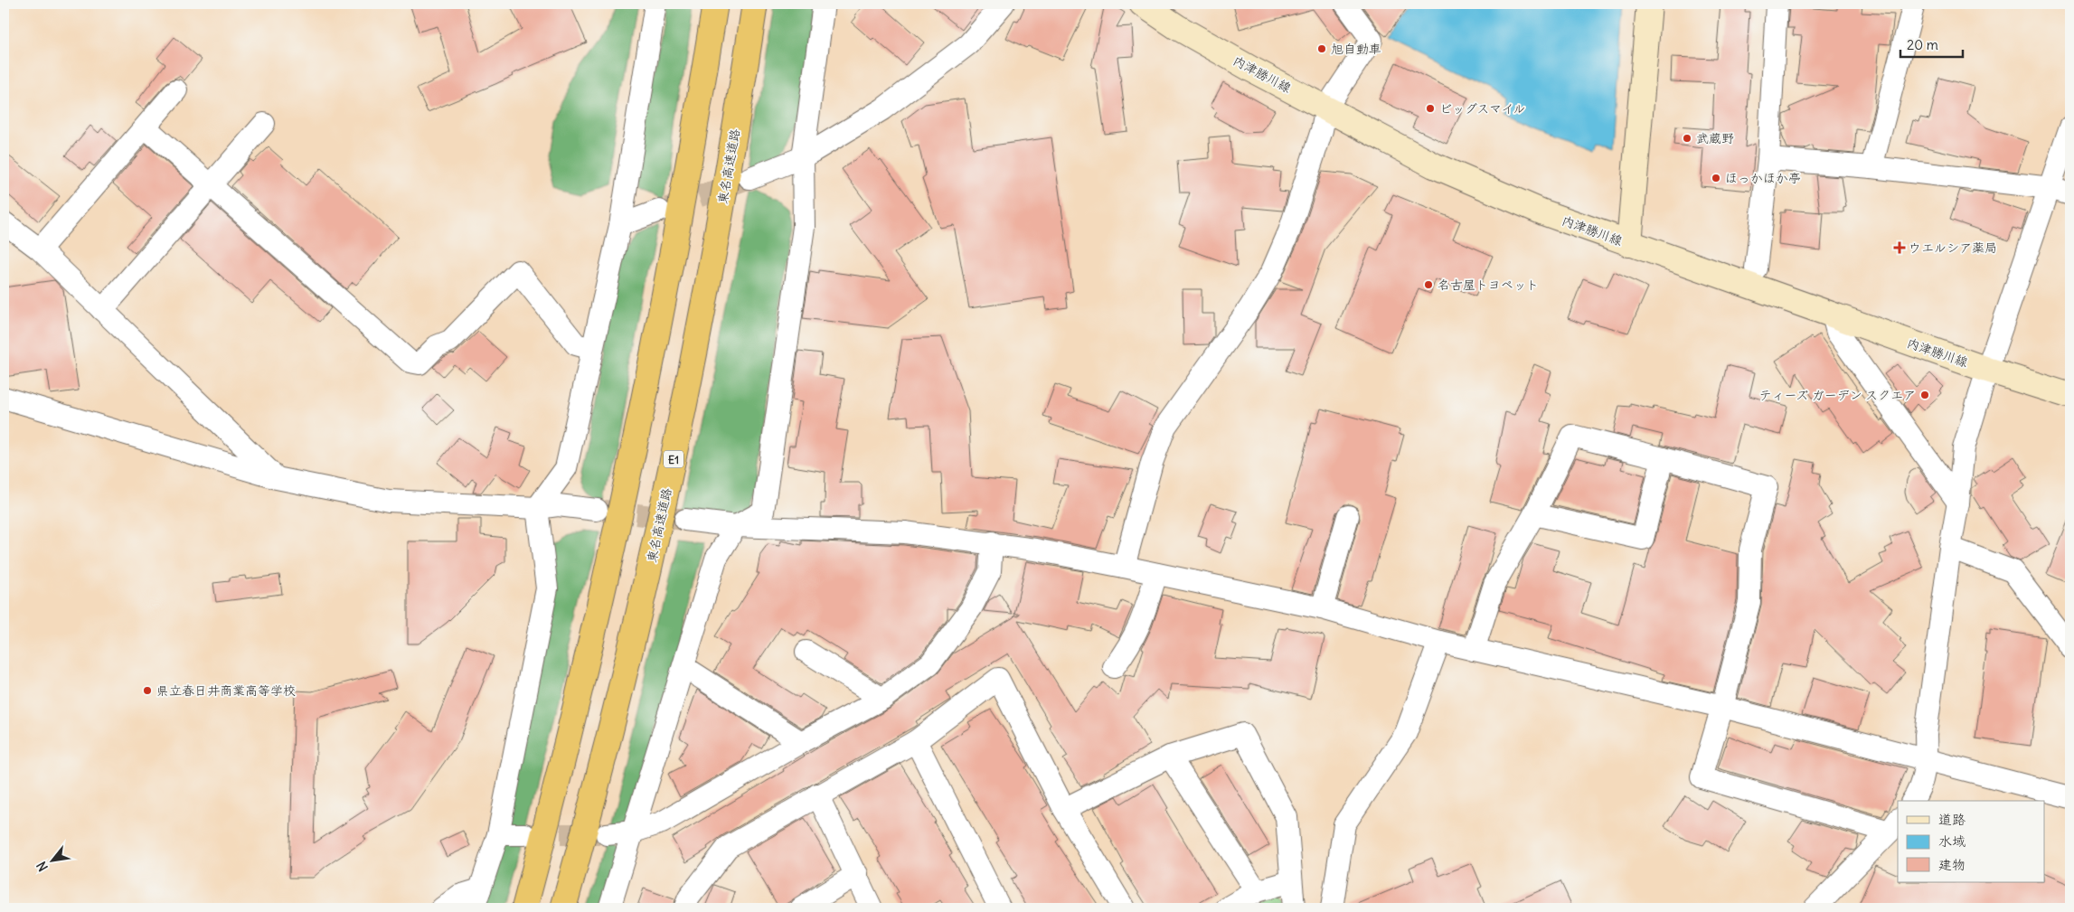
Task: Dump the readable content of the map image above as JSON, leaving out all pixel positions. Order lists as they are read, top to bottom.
{
  "streets": {
    "highway": ["東名高速道路", "E1"],
    "main road": ["内津勝川線"]
  },
  "places": {
    "other": [
      "旭自動車",
      "ビッグスマイル",
      "武蔵野",
      "ほっかほか亭",
      "名古屋トヨペット",
      "ティーズ ガーデン スクエア",
      "県立春日井商業高等学校"
    ],
    "health": ["ウエルシア薬局"]
  },
  "legend": ["道路", "水域", "建物"],
  "scale_bar": "20 m",
  "north": "bottom left"
}
